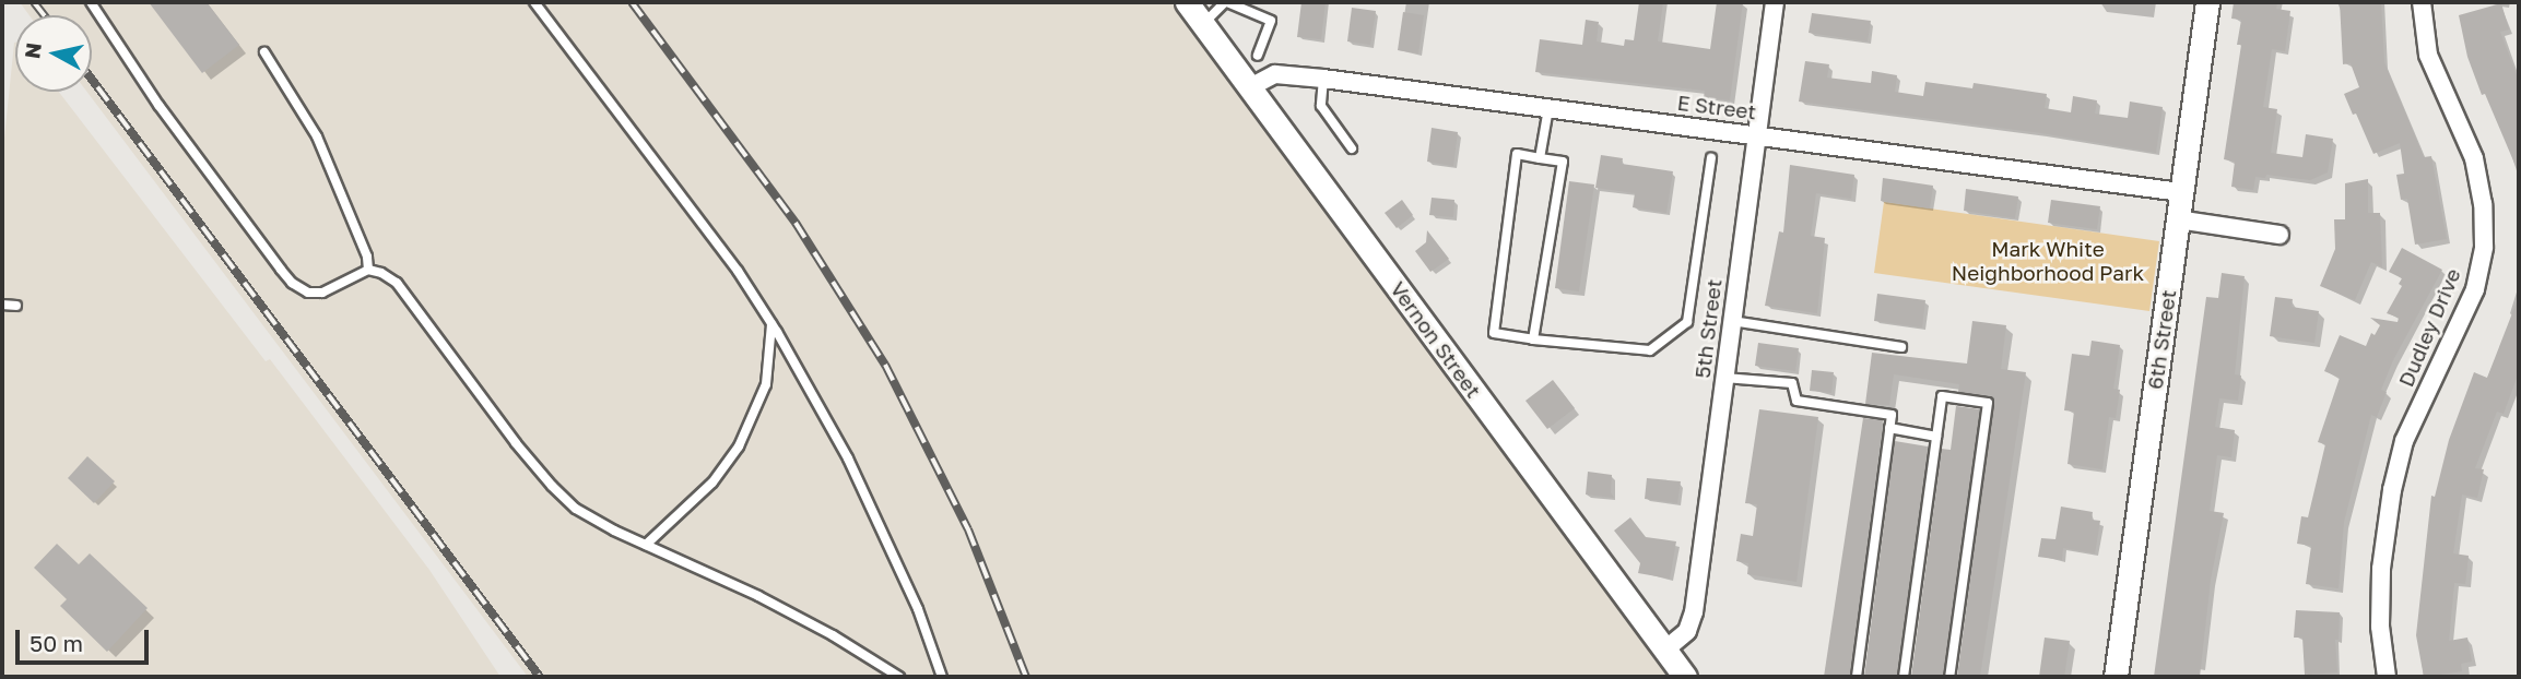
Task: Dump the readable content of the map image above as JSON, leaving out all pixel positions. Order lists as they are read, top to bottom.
{
  "streets": {
    "main road": ["Vernon Street", "6th Street"],
    "street": ["E Street", "Dudley Drive", "5th Street"]
  },
  "crossings": [
    ["E Street", "5th Street"],
    ["E Street", "Vernon Street"],
    ["E Street", "6th Street"],
    ["5th Street", "Vernon Street"]
  ],
  "parks": ["Mark White Neighborhood Park"],
  "scale_bar": "50 m",
  "north": "left"
}
